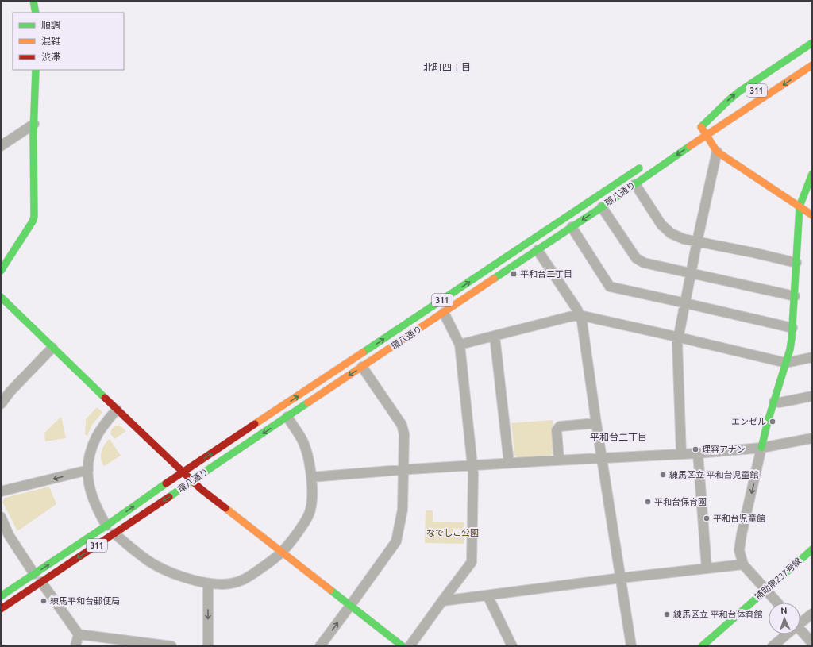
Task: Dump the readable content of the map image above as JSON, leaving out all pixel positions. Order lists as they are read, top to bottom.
{
  "streets": {
    "main road": ["311", "環八通り", "補助第237号線"]
  },
  "districts": ["北町四丁目", "平和台二丁目"],
  "parks": ["なでしこ公園"],
  "places": {
    "transit": ["平和台二丁目"],
    "other": [
      "エンゼル",
      "理容アナン",
      "練馬区立 平和台児童館",
      "平和台保育園",
      "平和台児童館",
      "練馬平和台郵便局",
      "練馬区立 平和台体育館"
    ]
  },
  "legend": ["順調", "混雑", "渋滞"],
  "north": "top"
}
